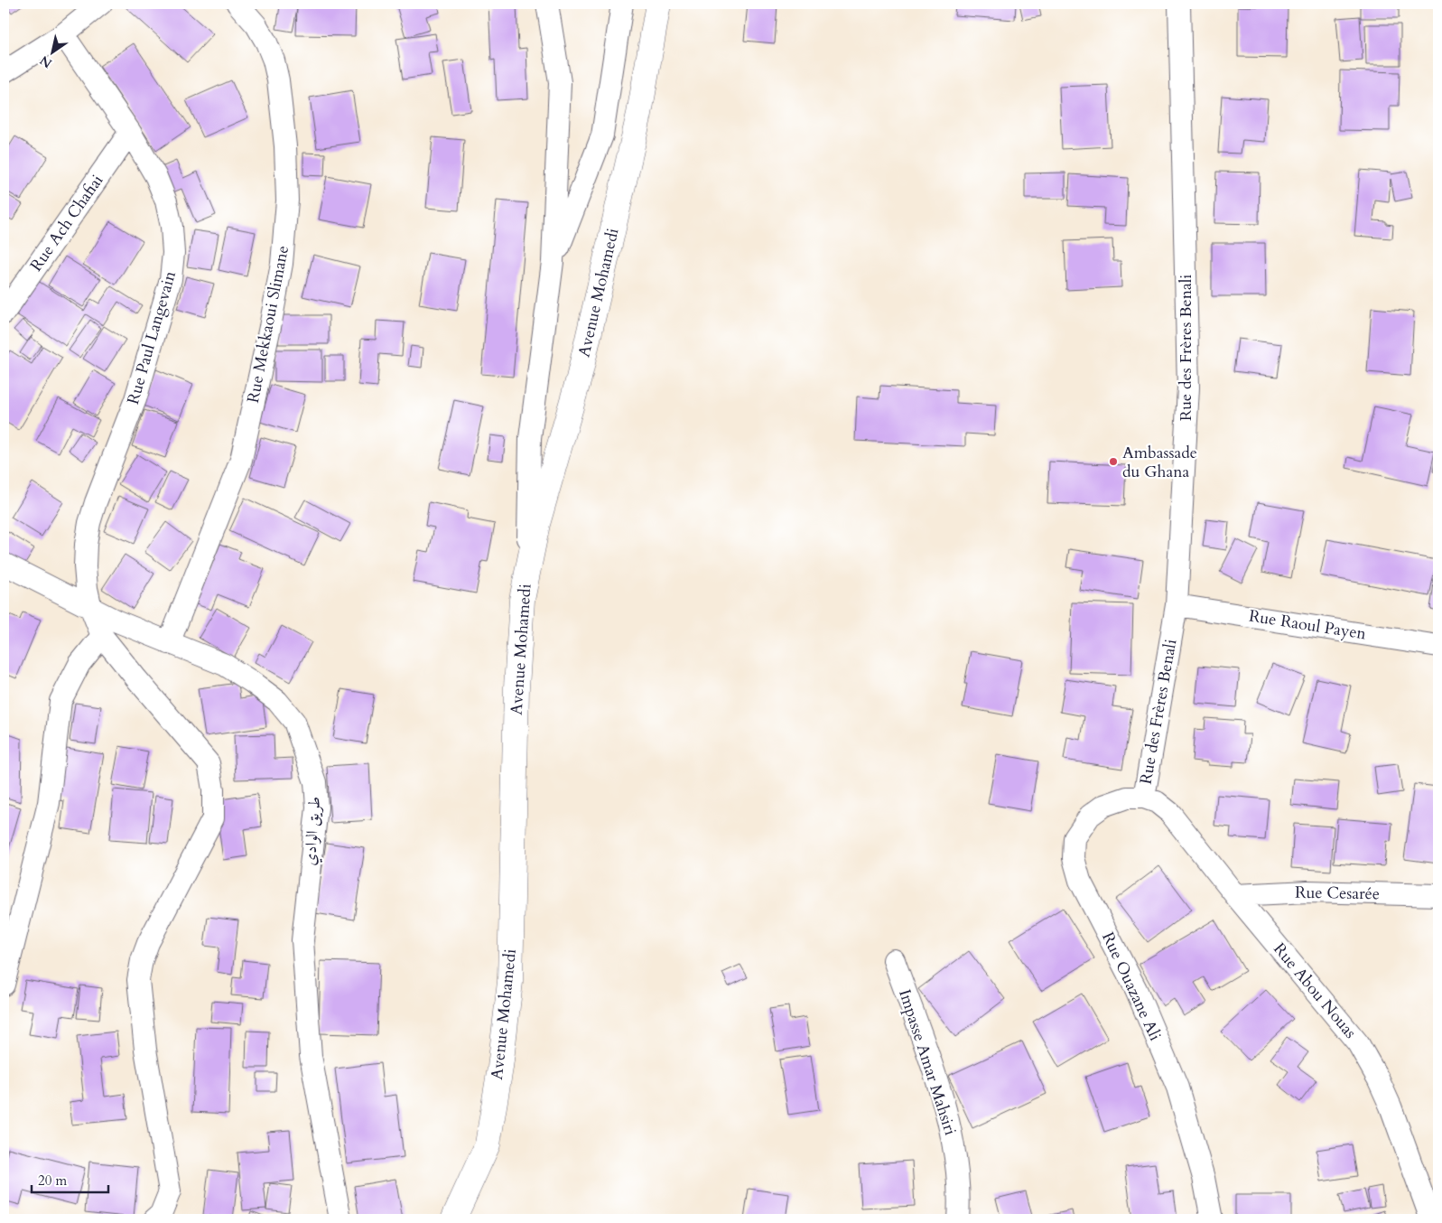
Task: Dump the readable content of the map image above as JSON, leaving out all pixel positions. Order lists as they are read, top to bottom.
{
  "streets": {
    "main road": ["Avenue Mohamedi"],
    "street": [
      "Rue Ach Chafiai",
      "Rue Mekkaoui Slimane",
      "Rue Paul Langevain",
      "Rue des Frères Benali",
      "Rue Raoul Payen",
      "طريق الوادي",
      "Rue Cesarée",
      "Rue Ouazane Ali",
      "Rue Abou Nouas",
      "Impasse Amar Mahsiri"
    ]
  },
  "crossings": [
    ["Rue Ach Chafiai", "Rue Paul Langevain"],
    ["Rue Mekkaoui Slimane", "طريق الوادي"],
    ["Rue Paul Langevain", "طريق الوادي"],
    ["Rue des Frères Benali", "Rue Raoul Payen"],
    ["Rue des Frères Benali", "Rue Ouazane Ali"],
    ["Rue des Frères Benali", "Rue Abou Nouas"],
    ["Rue Cesarée", "Rue Abou Nouas"],
    ["Rue Ouazane Ali", "Rue Abou Nouas"]
  ],
  "places": ["Ambassade du Ghana"],
  "scale_bar": "20 m",
  "north": "bottom left"
}
